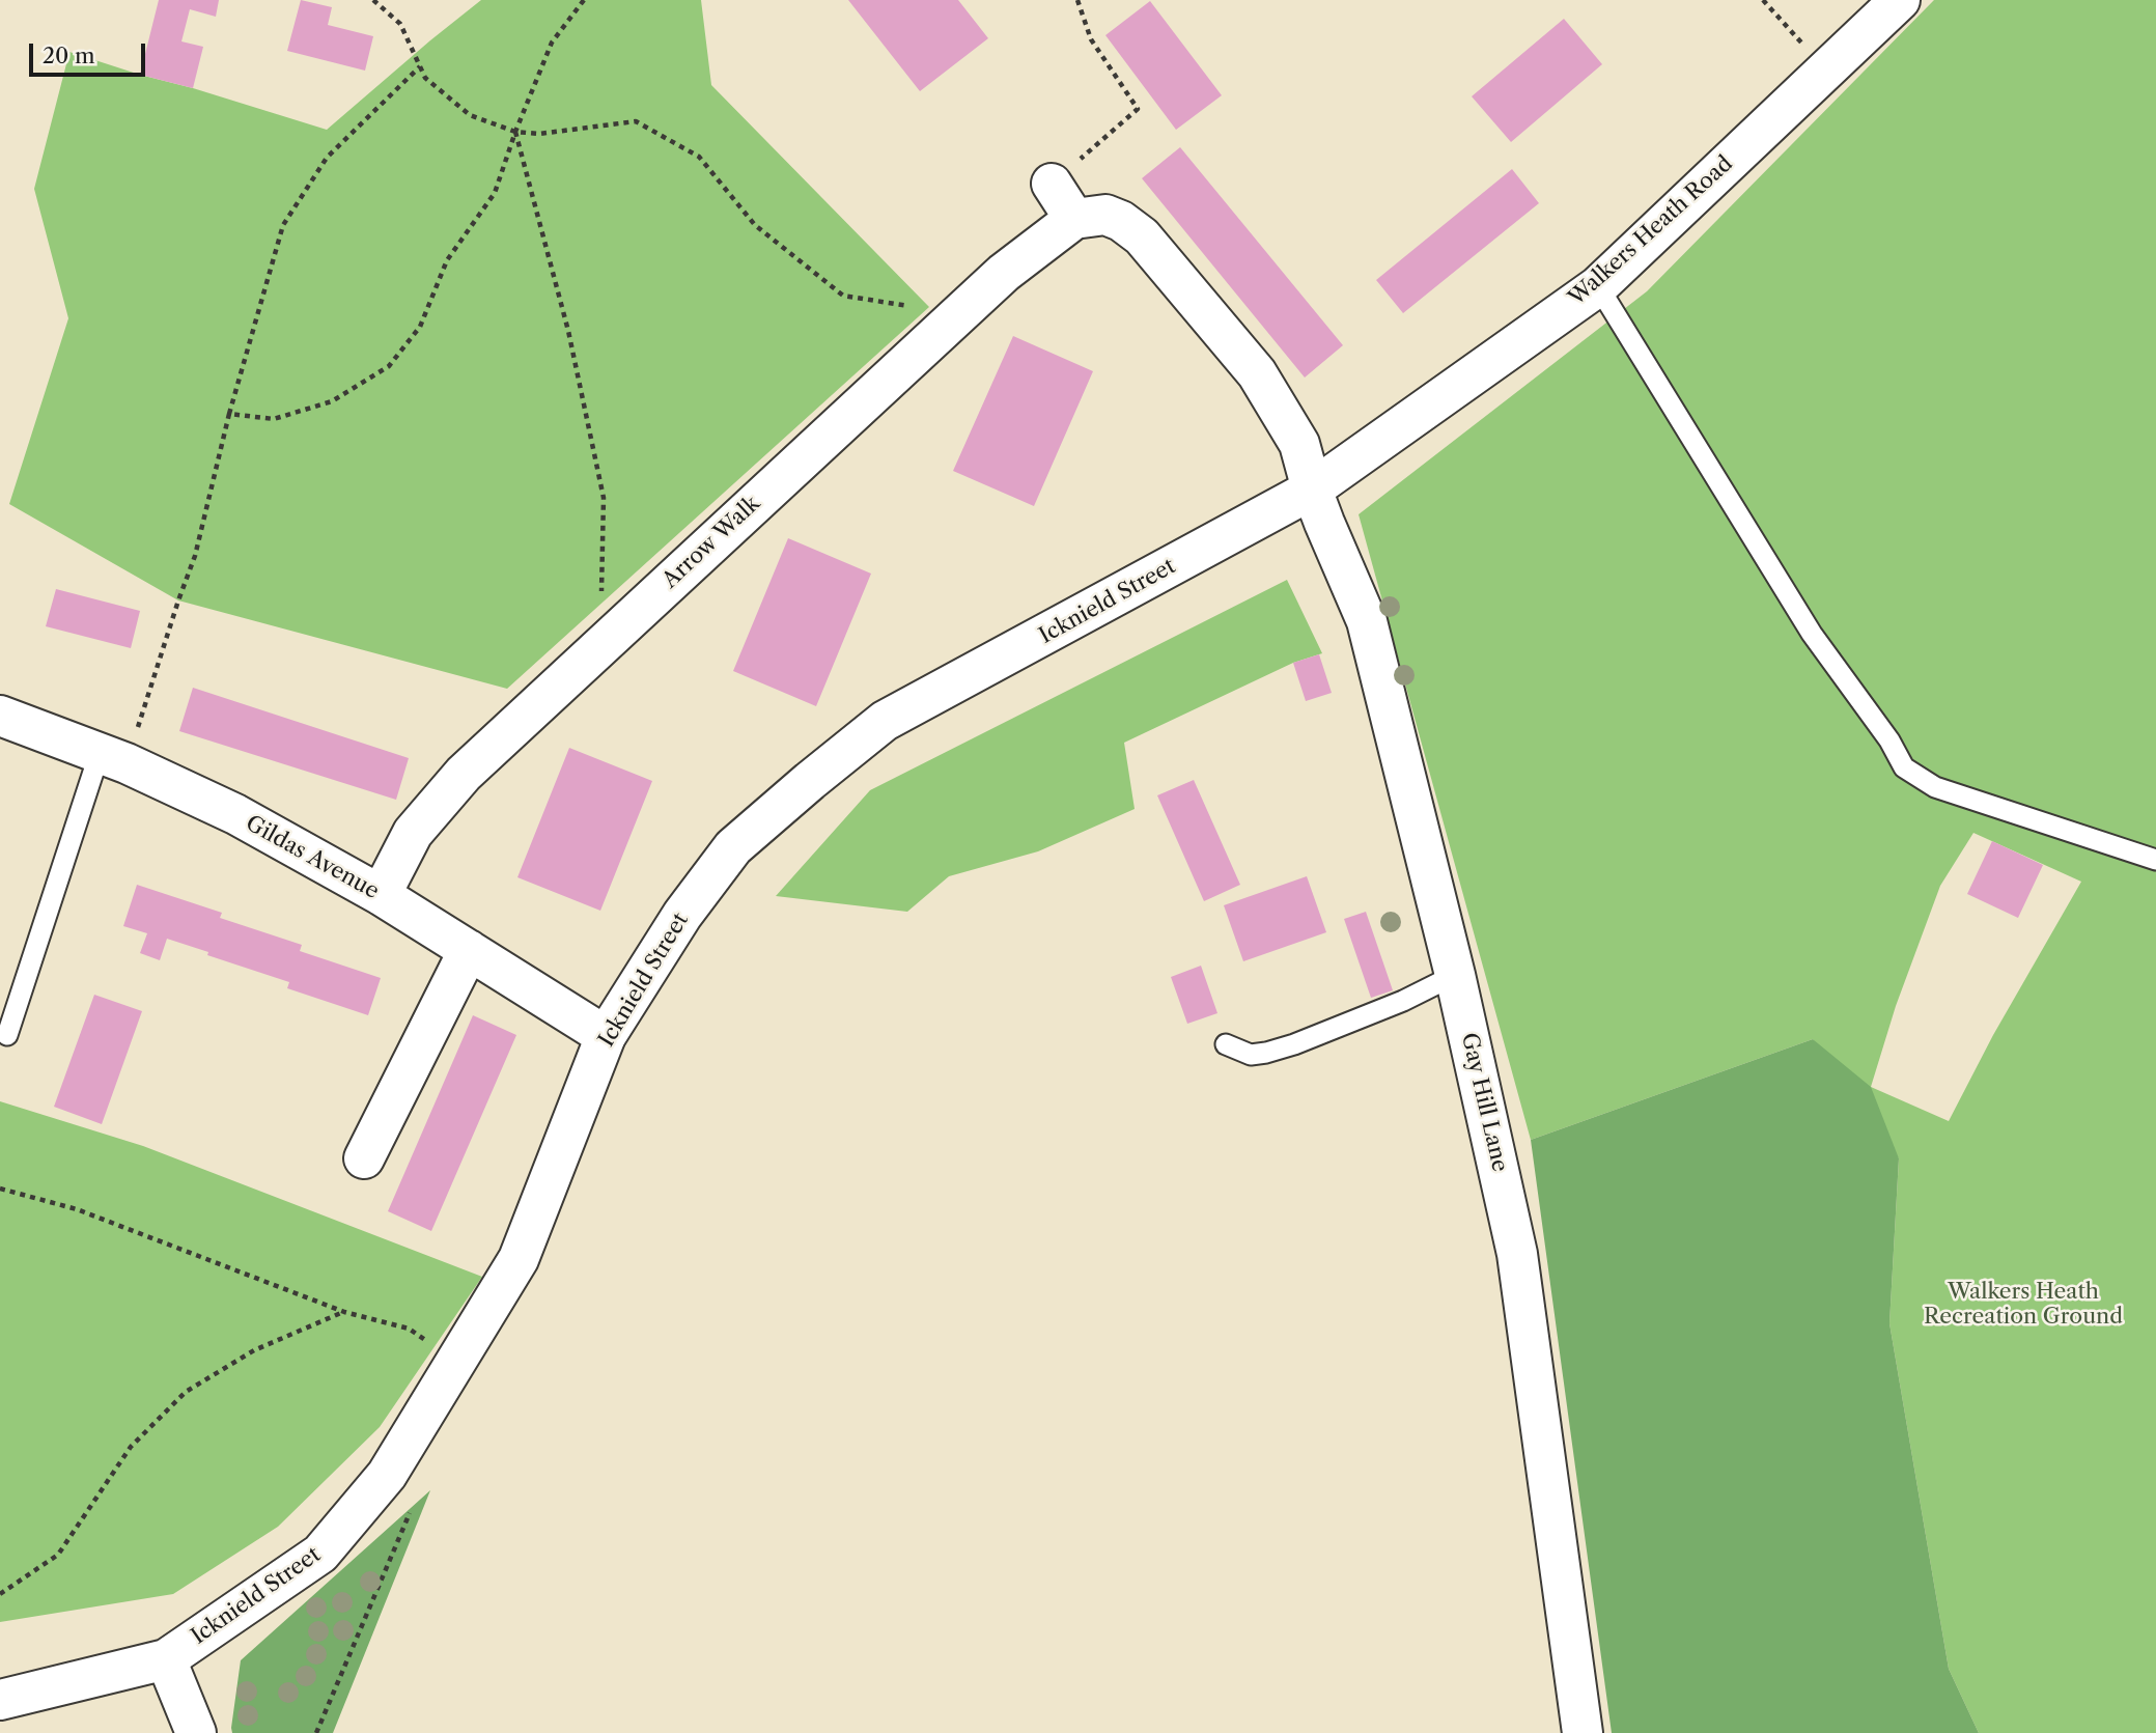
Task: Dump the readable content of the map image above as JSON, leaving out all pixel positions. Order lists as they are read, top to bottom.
{
  "streets": {
    "street": [
      "Walkers Heath Road",
      "Arrow Walk",
      "Icknield Street",
      "Gildas Avenue",
      "Gay Hill Lane"
    ]
  },
  "crossings": [
    ["Walkers Heath Road", "Icknield Street"],
    ["Walkers Heath Road", "Gay Hill Lane"],
    ["Arrow Walk", "Gildas Avenue"],
    ["Icknield Street", "Gildas Avenue"],
    ["Icknield Street", "Gay Hill Lane"]
  ],
  "parks": ["Walkers Heath Recreation Ground"],
  "scale_bar": "20 m"
}
